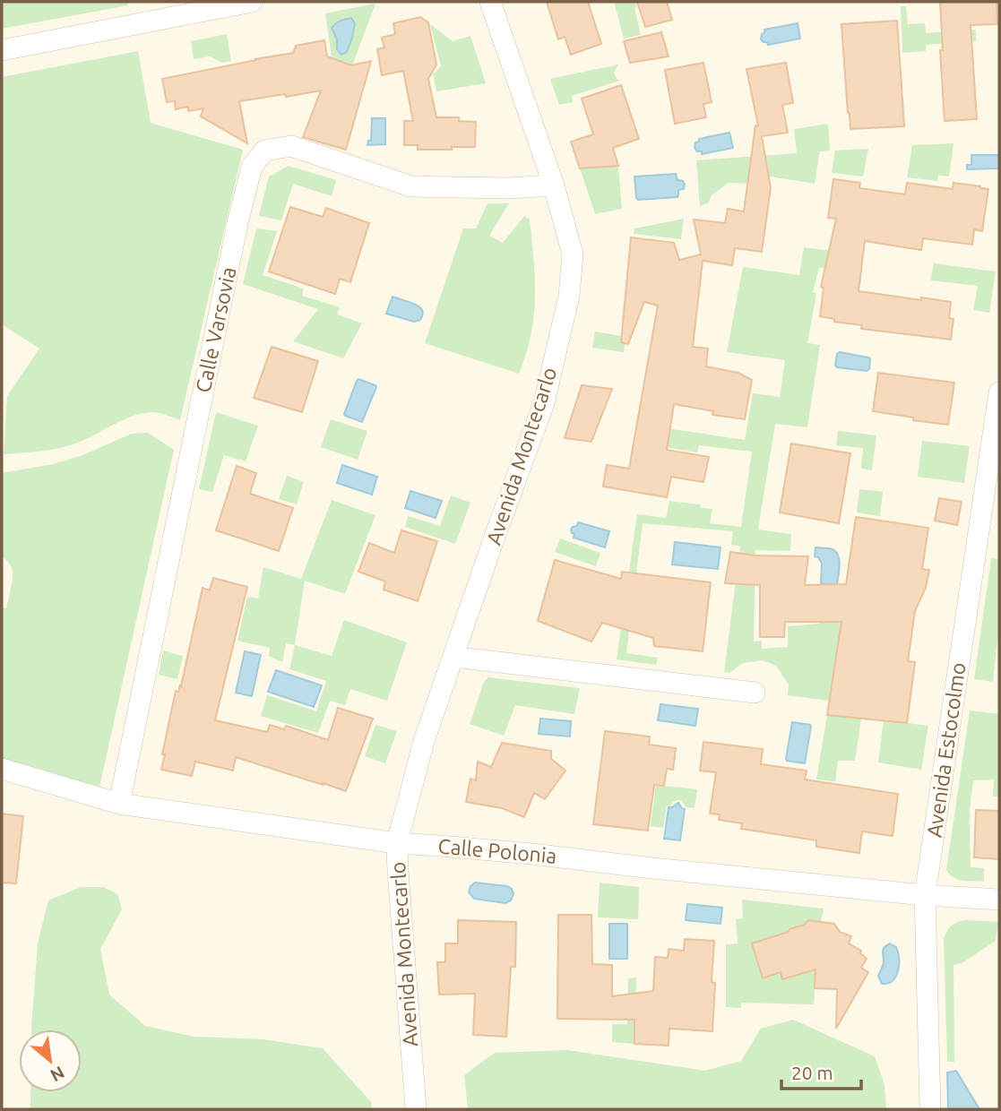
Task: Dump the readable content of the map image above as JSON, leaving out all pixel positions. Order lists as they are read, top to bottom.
{
  "streets": {
    "street": [
      "Calle Varsovia",
      "Avenida Montecarlo",
      "Avenida Estocolmo",
      "Calle Polonia"
    ]
  },
  "crossings": [
    ["Calle Varsovia", "Avenida Montecarlo"],
    ["Calle Varsovia", "Calle Polonia"],
    ["Avenida Montecarlo", "Calle Polonia"],
    ["Avenida Estocolmo", "Calle Polonia"]
  ],
  "scale_bar": "20 m",
  "north": "bottom right"
}
